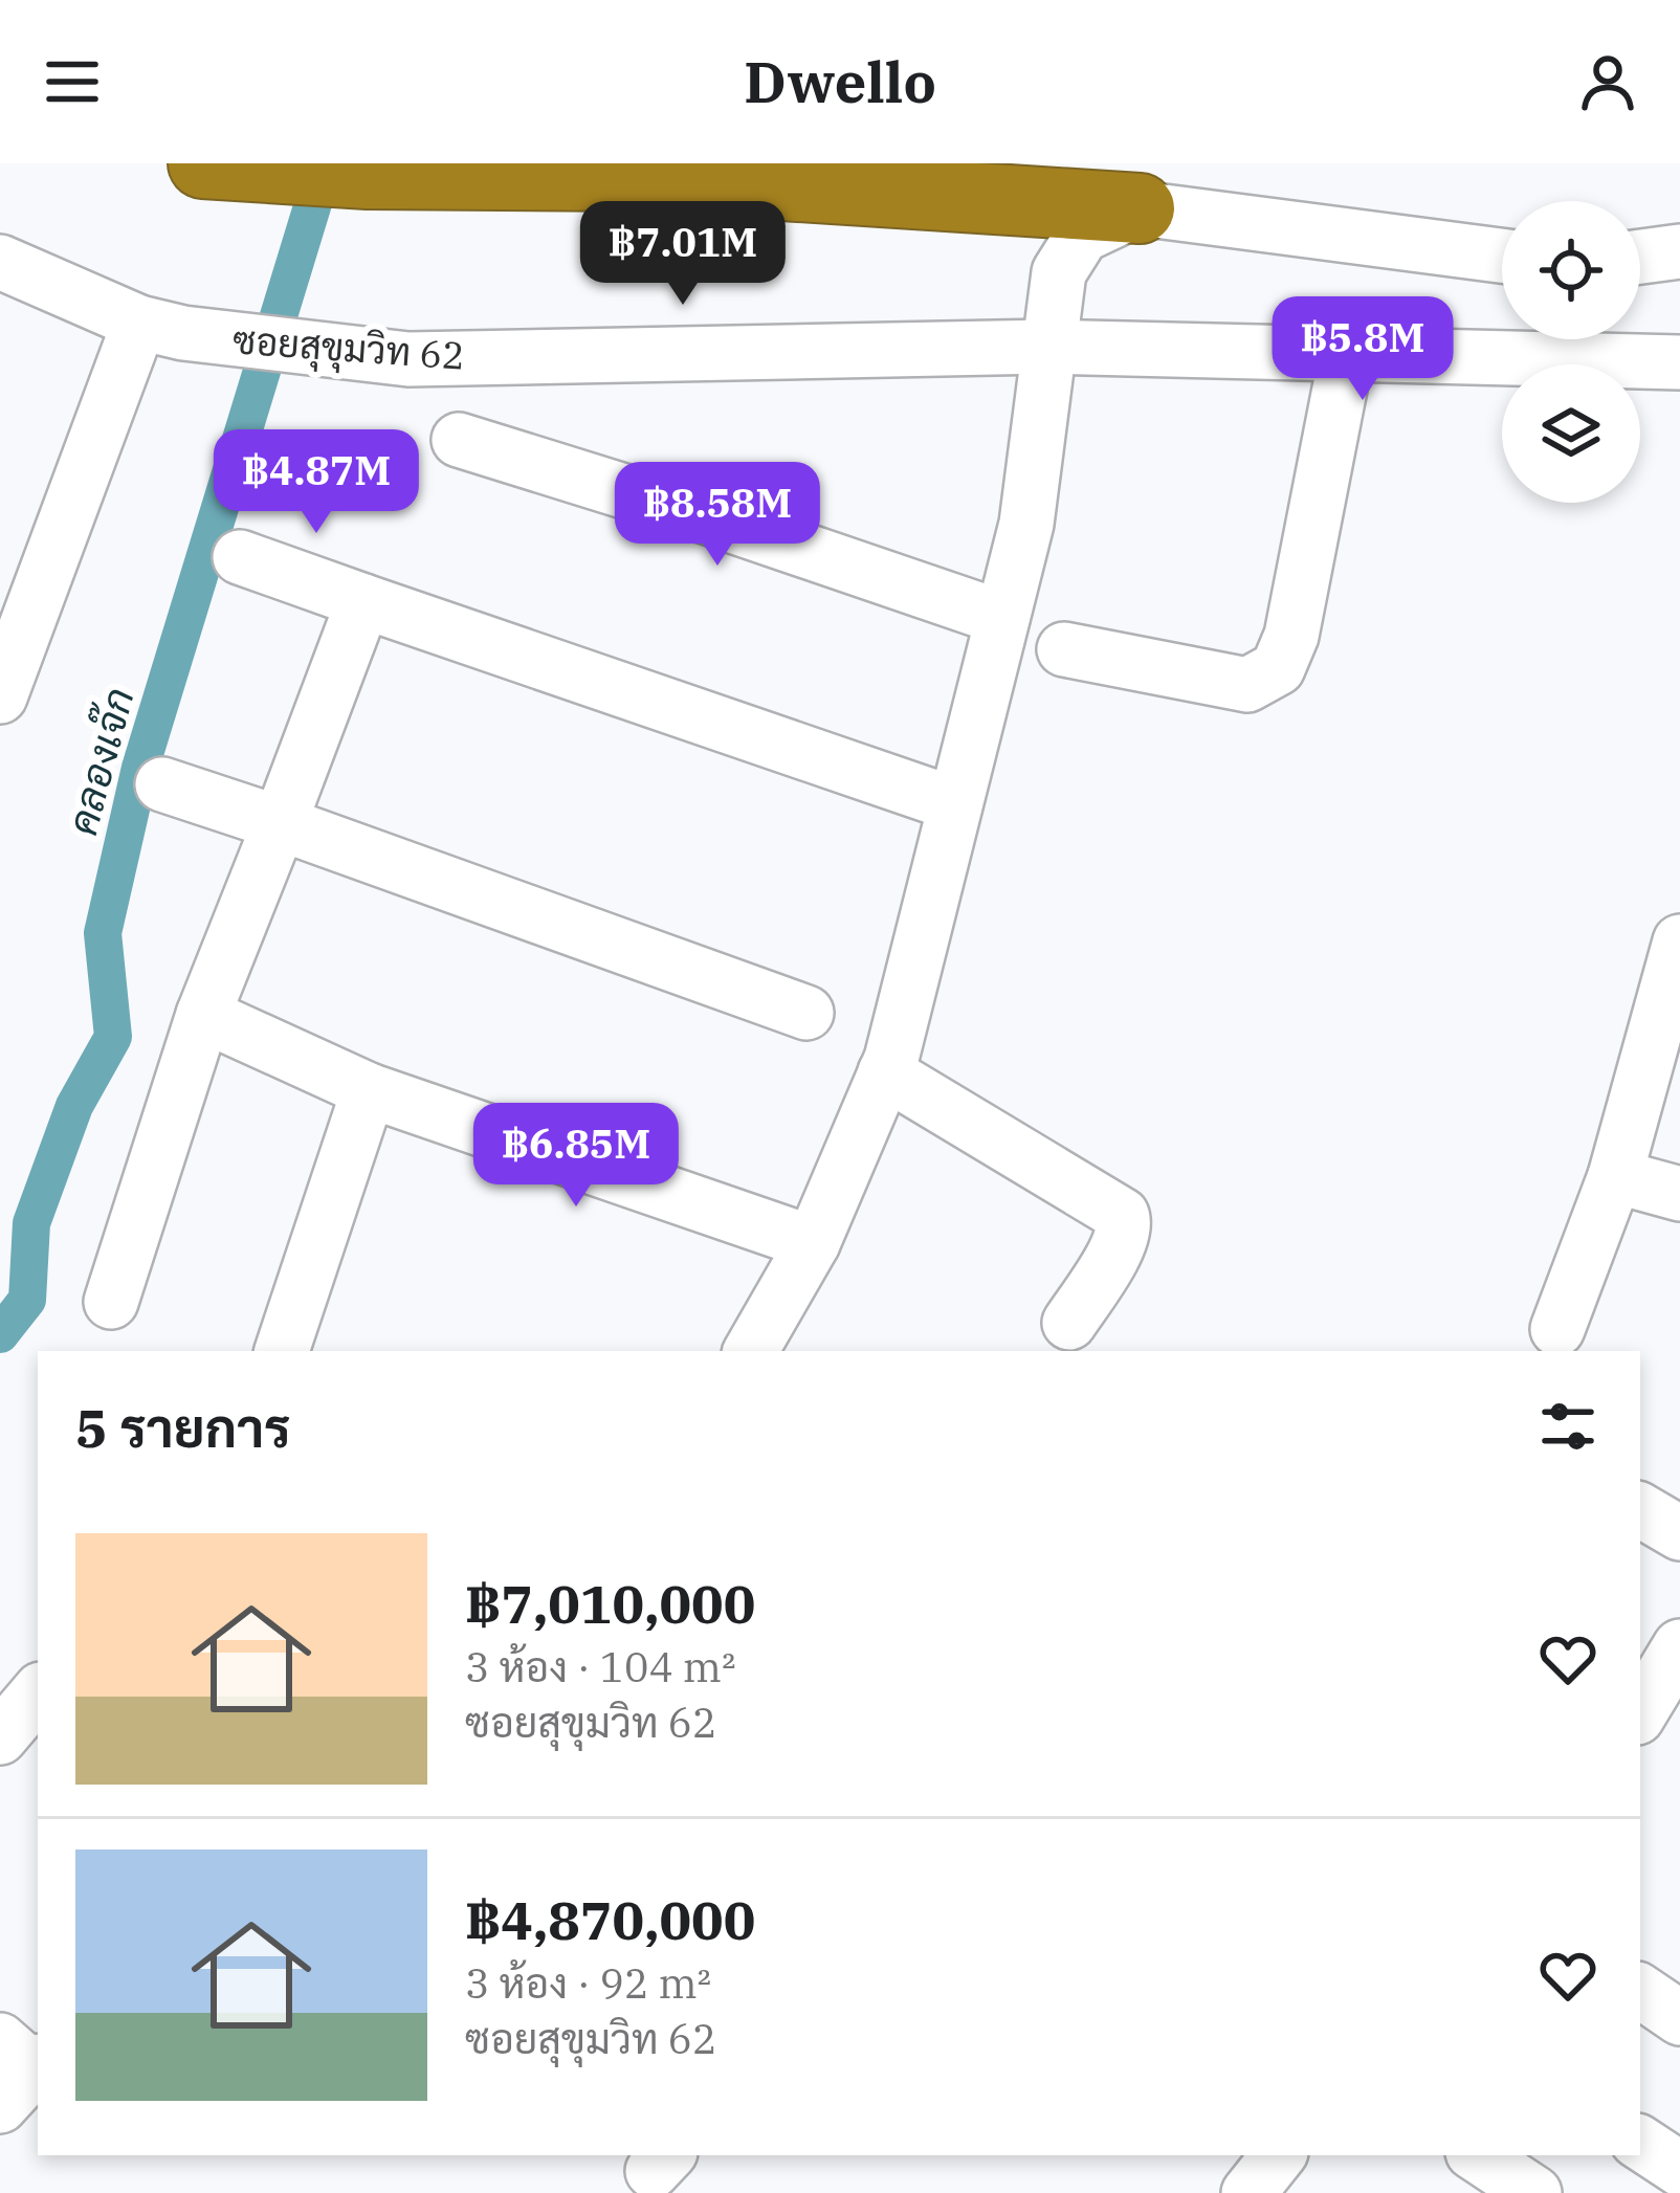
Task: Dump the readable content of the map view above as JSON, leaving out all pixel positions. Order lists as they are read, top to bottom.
{
  "streets": {
    "street": ["ซอยสุขุมวิท 62"]
  },
  "water": ["คลองเจ๊ก"],
  "page": {
    "header": "Dwello",
    "price": [
      "฿7.01M",
      "฿5.8M",
      "฿4.87M",
      "฿8.58M",
      "฿6.85M"
    ],
    "heading": "5 รายการ",
    "list": [
      {
        "name": "฿7,010,000",
        "note": "3 ห้อง · 104 m² · ซอยสุขุมวิท 62"
      },
      {
        "name": "฿4,870,000",
        "note": "3 ห้อง · 92 m² · ซอยสุขุมวิท 62"
      }
    ]
  }
}
